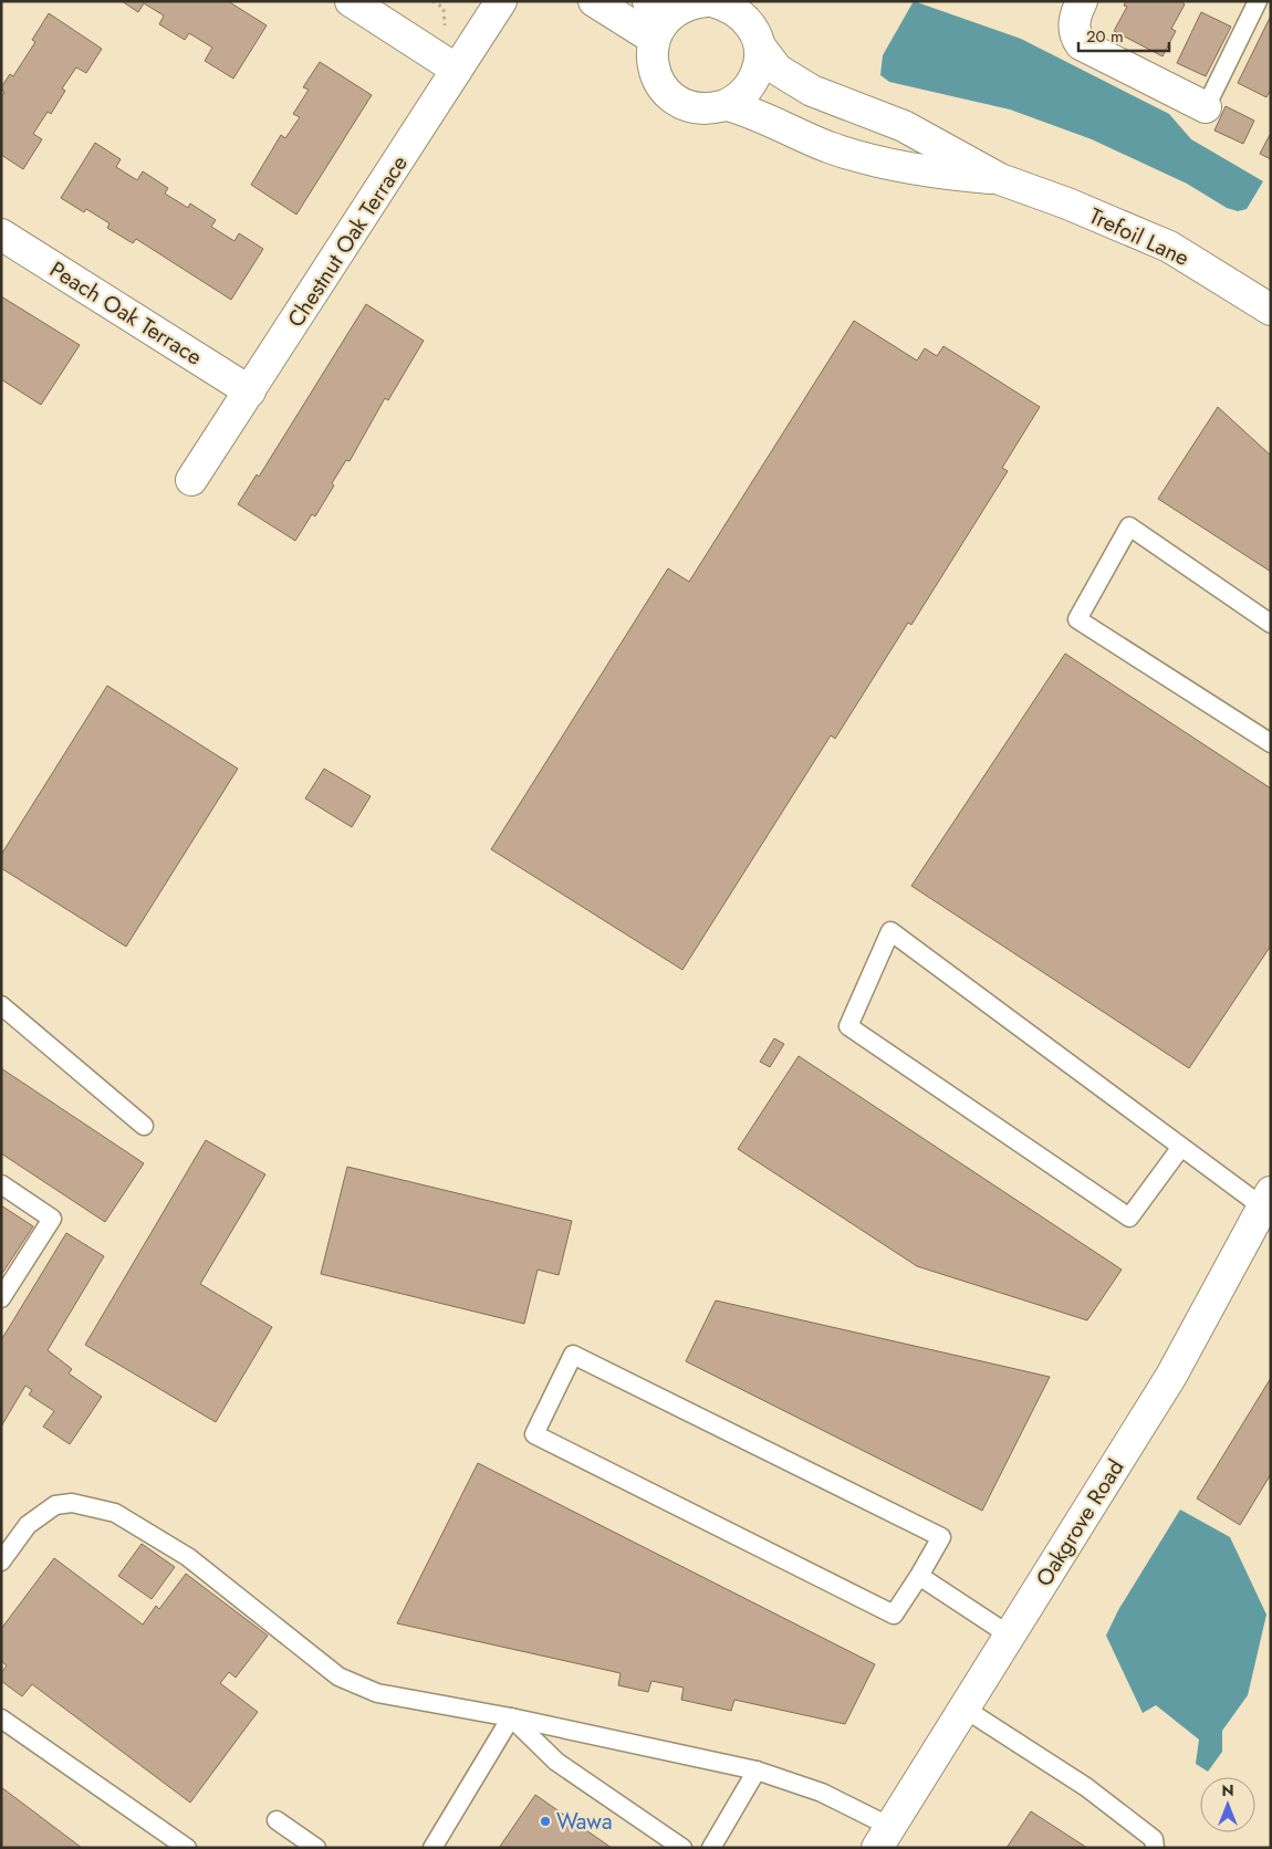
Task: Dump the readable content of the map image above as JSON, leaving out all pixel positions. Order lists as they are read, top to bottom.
{
  "streets": {
    "street": [
      "Trefoil Lane",
      "Chestnut Oak Terrace",
      "Peach Oak Terrace",
      "Oakgrove Road"
    ]
  },
  "crossings": [
    ["Chestnut Oak Terrace", "Peach Oak Terrace"]
  ],
  "places": ["Wawa"],
  "scale_bar": "20 m",
  "north": "top"
}
